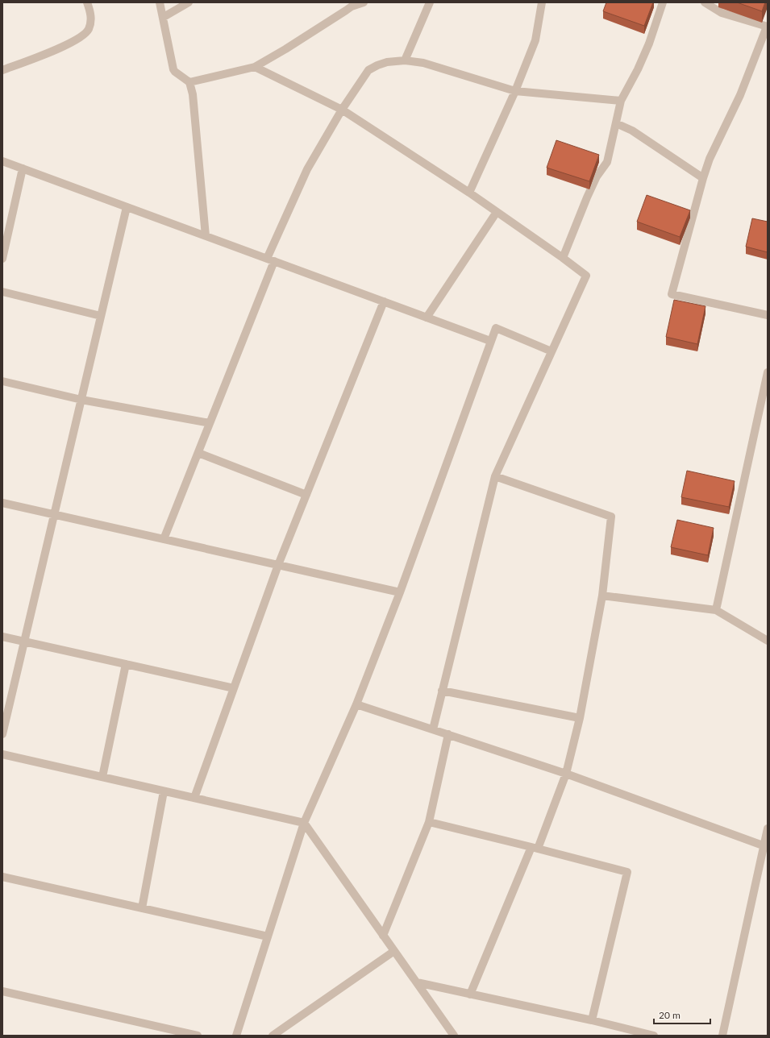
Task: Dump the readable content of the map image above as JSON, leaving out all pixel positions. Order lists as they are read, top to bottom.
{
  "scale_bar": "20 m"
}
